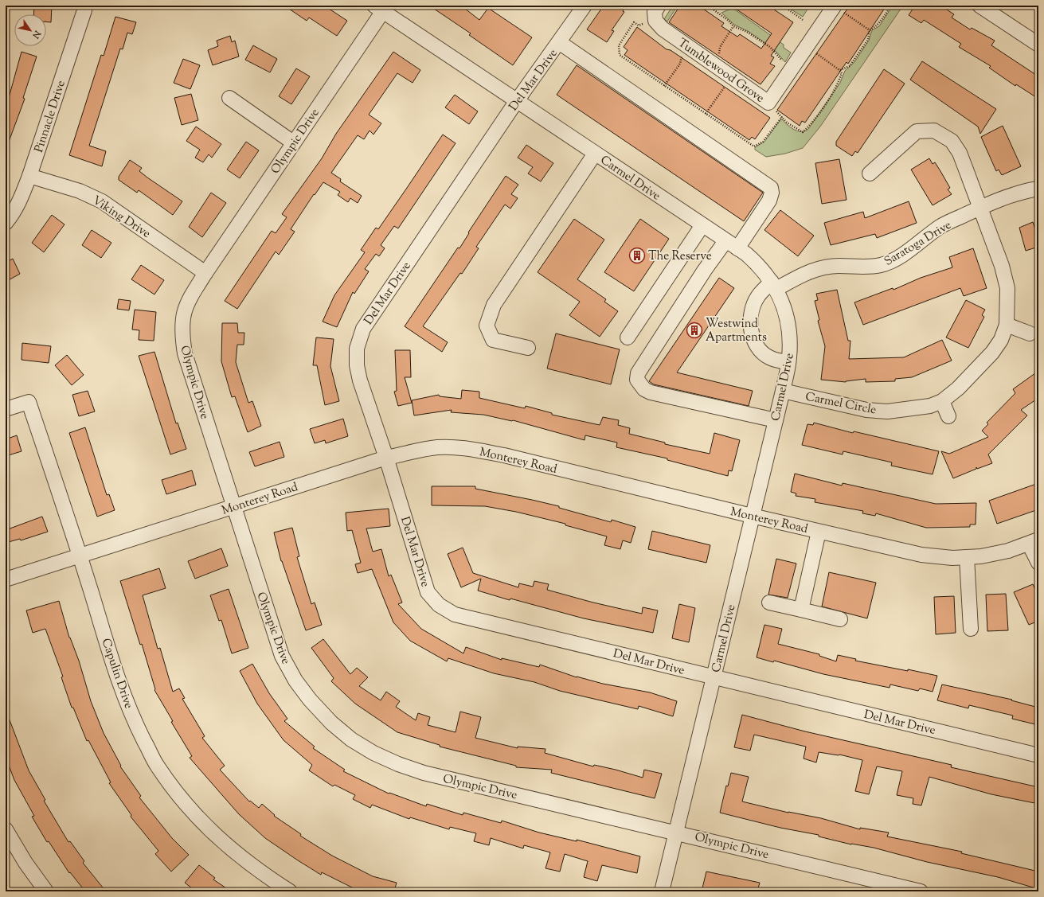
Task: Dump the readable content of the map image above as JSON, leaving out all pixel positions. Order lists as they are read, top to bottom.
{
  "streets": {
    "street": [
      "Tumblewood Grove",
      "Del Mar Drive",
      "Pinnacle Drive",
      "Olympic Drive",
      "Carmel Drive",
      "Viking Drive",
      "Saratoga Drive",
      "Carmel Circle",
      "Monterey Road",
      "Capulin Drive"
    ]
  },
  "crossings": [
    ["Del Mar Drive", "Carmel Drive"],
    ["Del Mar Drive", "Monterey Road"],
    ["Pinnacle Drive", "Viking Drive"],
    ["Olympic Drive", "Carmel Drive"],
    ["Olympic Drive", "Viking Drive"],
    ["Olympic Drive", "Monterey Road"],
    ["Carmel Drive", "Saratoga Drive"],
    ["Carmel Drive", "Carmel Circle"],
    ["Carmel Drive", "Monterey Road"],
    ["Saratoga Drive", "Carmel Circle"],
    ["Monterey Road", "Capulin Drive"]
  ],
  "places": {
    "building": ["The Reserve", "Westwind Apartments"]
  },
  "north": "bottom right"
}
